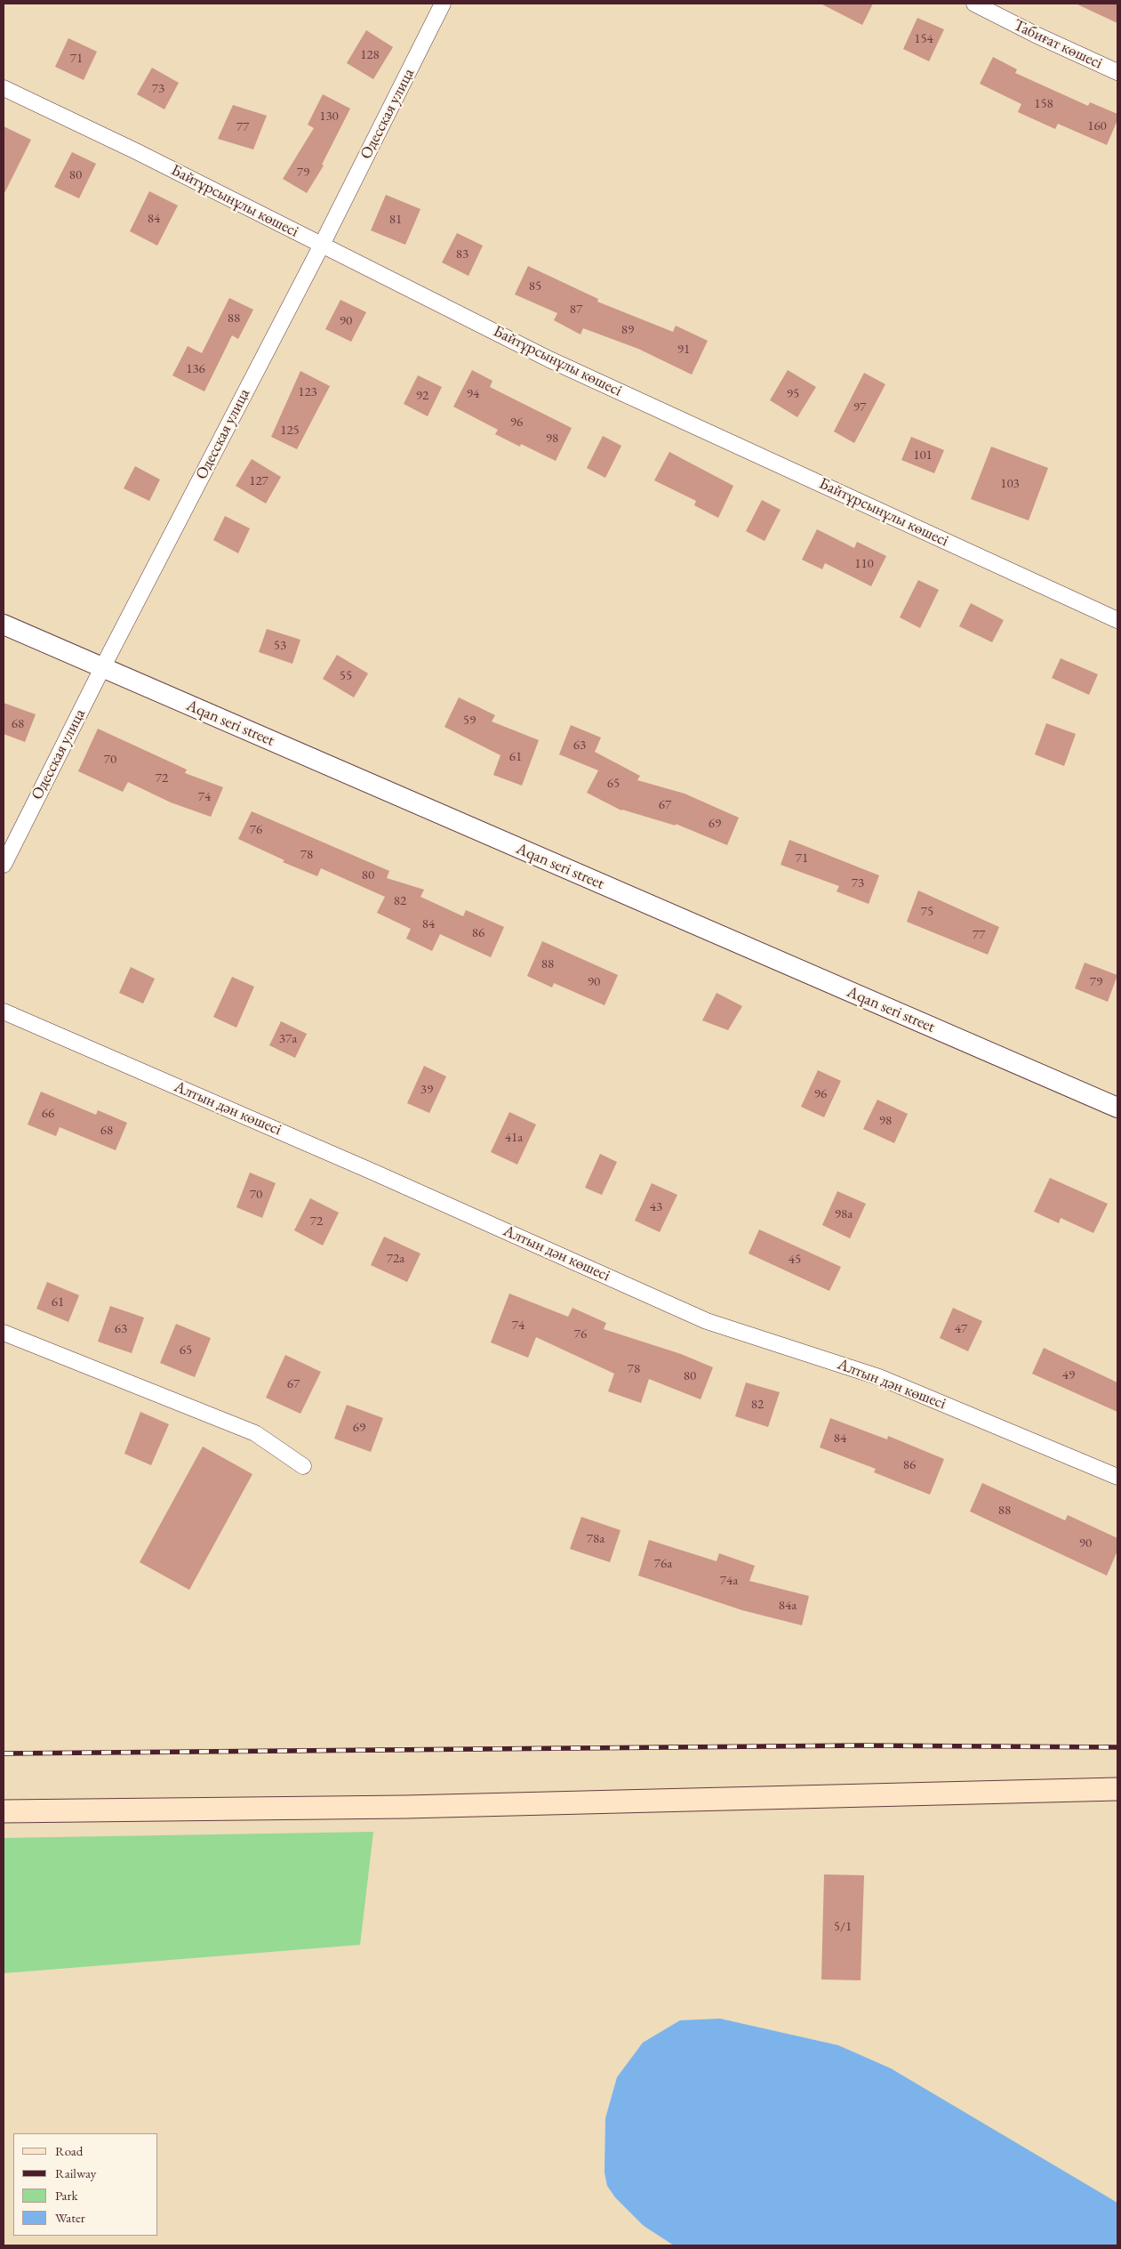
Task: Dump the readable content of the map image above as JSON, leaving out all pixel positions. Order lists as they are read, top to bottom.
{
  "streets": {
    "street": [
      "Табиғат көшесі",
      "Одесская улица",
      "Байтұрсынұлы көшесі",
      "Aqan seri street",
      "Алтын дән көшесі"
    ]
  },
  "crossings": [
    ["Одесская улица", "Байтұрсынұлы көшесі"],
    ["Одесская улица", "Aqan seri street"]
  ],
  "house_numbers": [
    "154",
    "128",
    "71",
    "73",
    "158",
    "130",
    "160",
    "77",
    "79",
    "80",
    "84",
    "81",
    "83",
    "85",
    "87",
    "88",
    "90",
    "89",
    "91",
    "136",
    "123",
    "94",
    "95",
    "92",
    "97",
    "96",
    "125",
    "98",
    "101",
    "127",
    "103",
    "110",
    "53",
    "55",
    "59",
    "68",
    "63",
    "61",
    "70",
    "72",
    "65",
    "74",
    "67",
    "69",
    "76",
    "78",
    "71",
    "80",
    "73",
    "82",
    "75",
    "84",
    "86",
    "77",
    "88",
    "90",
    "79",
    "37а",
    "39",
    "96",
    "66",
    "98",
    "68",
    "41а",
    "70",
    "43",
    "98а",
    "72",
    "72а",
    "45",
    "61",
    "74",
    "63",
    "47",
    "76",
    "65",
    "78",
    "49",
    "80",
    "67",
    "82",
    "69",
    "84",
    "86",
    "88",
    "78а",
    "90",
    "76а",
    "74а",
    "84а",
    "5/1"
  ],
  "legend": [
    "Road",
    "Railway",
    "Park",
    "Water"
  ]
}
